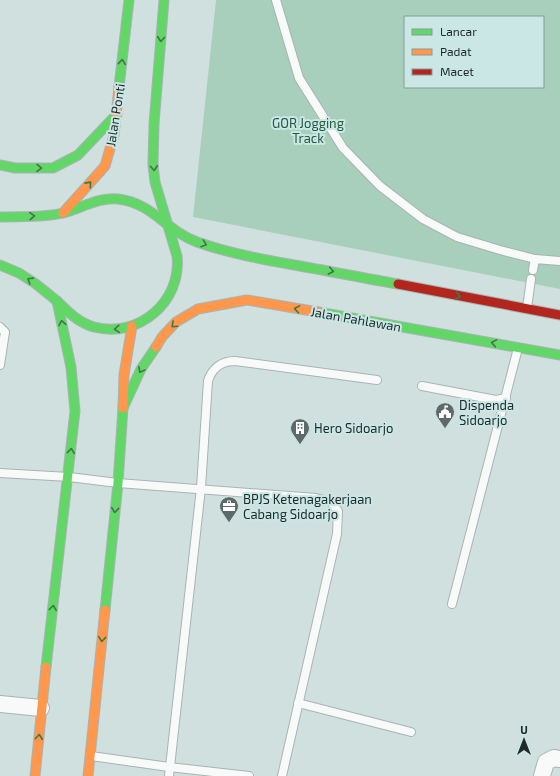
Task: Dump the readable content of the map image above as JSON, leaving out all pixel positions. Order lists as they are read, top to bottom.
{
  "streets": {
    "main road": ["Jalan Ponti", "Jalan Pahlawan"]
  },
  "parks": ["GOR Jogging Track"],
  "places": {
    "public building": ["Dispenda Sidoarjo"],
    "building": ["Hero Sidoarjo"],
    "office": ["BPJS Ketenagakerjaan Cabang Sidoarjo"]
  },
  "legend": ["Lancar", "Padat", "Macet"],
  "north": "top"
}
